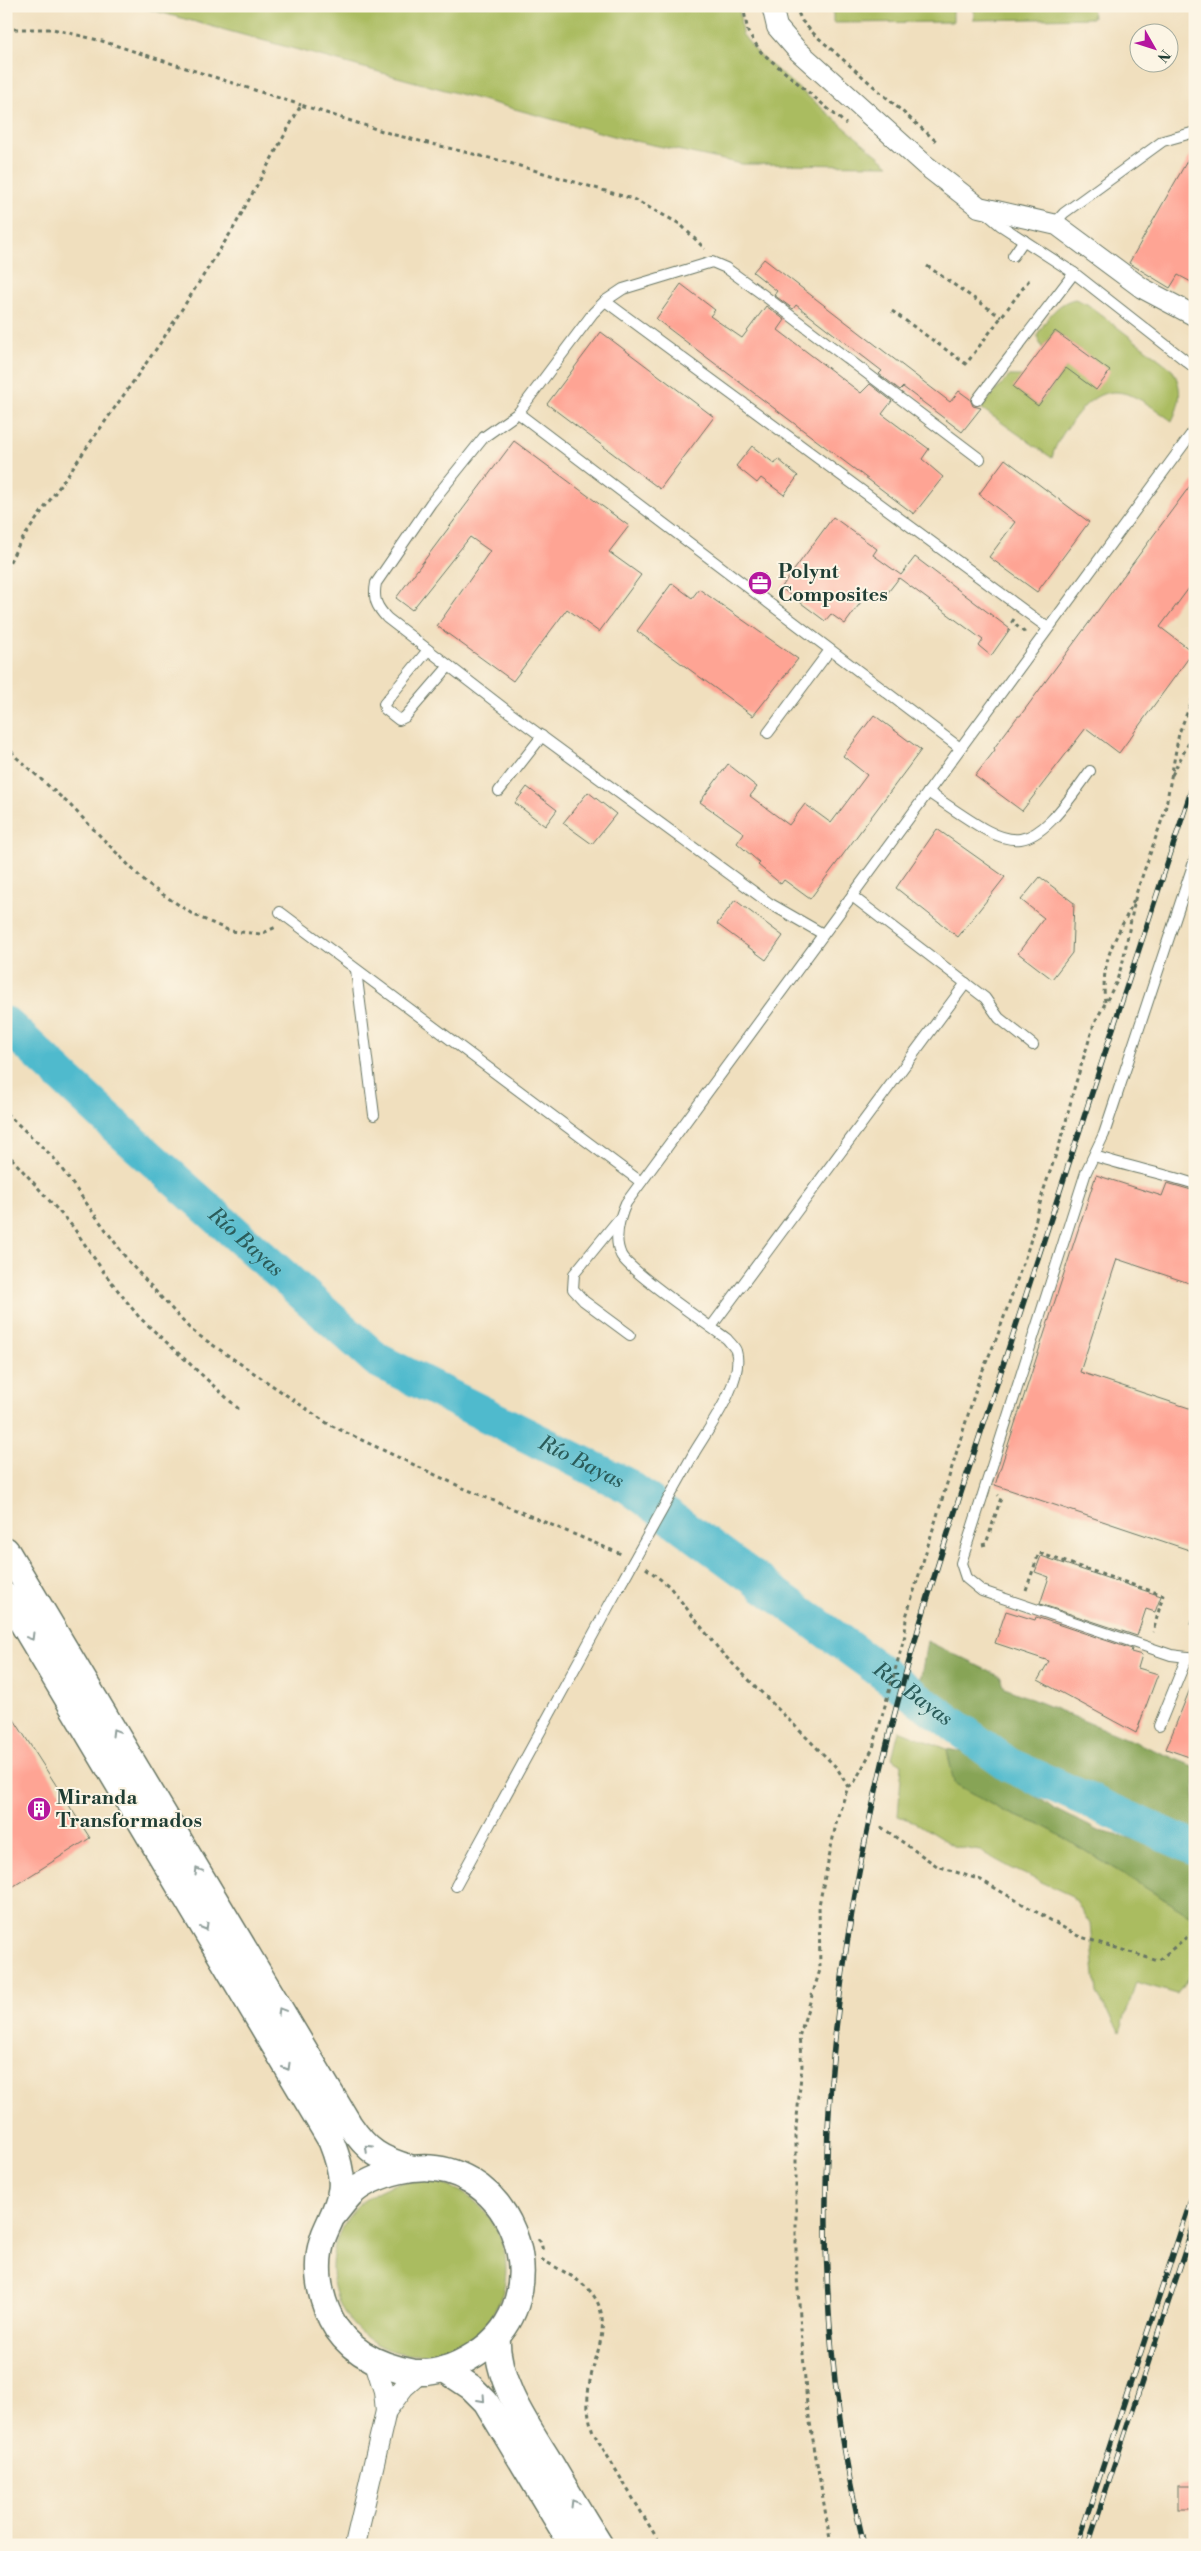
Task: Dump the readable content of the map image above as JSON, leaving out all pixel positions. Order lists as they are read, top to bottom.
{
  "water": ["Río Bayas"],
  "places": {
    "office": ["Polynt Composites"],
    "building": ["Miranda Transformados"]
  },
  "north": "bottom right"
}
